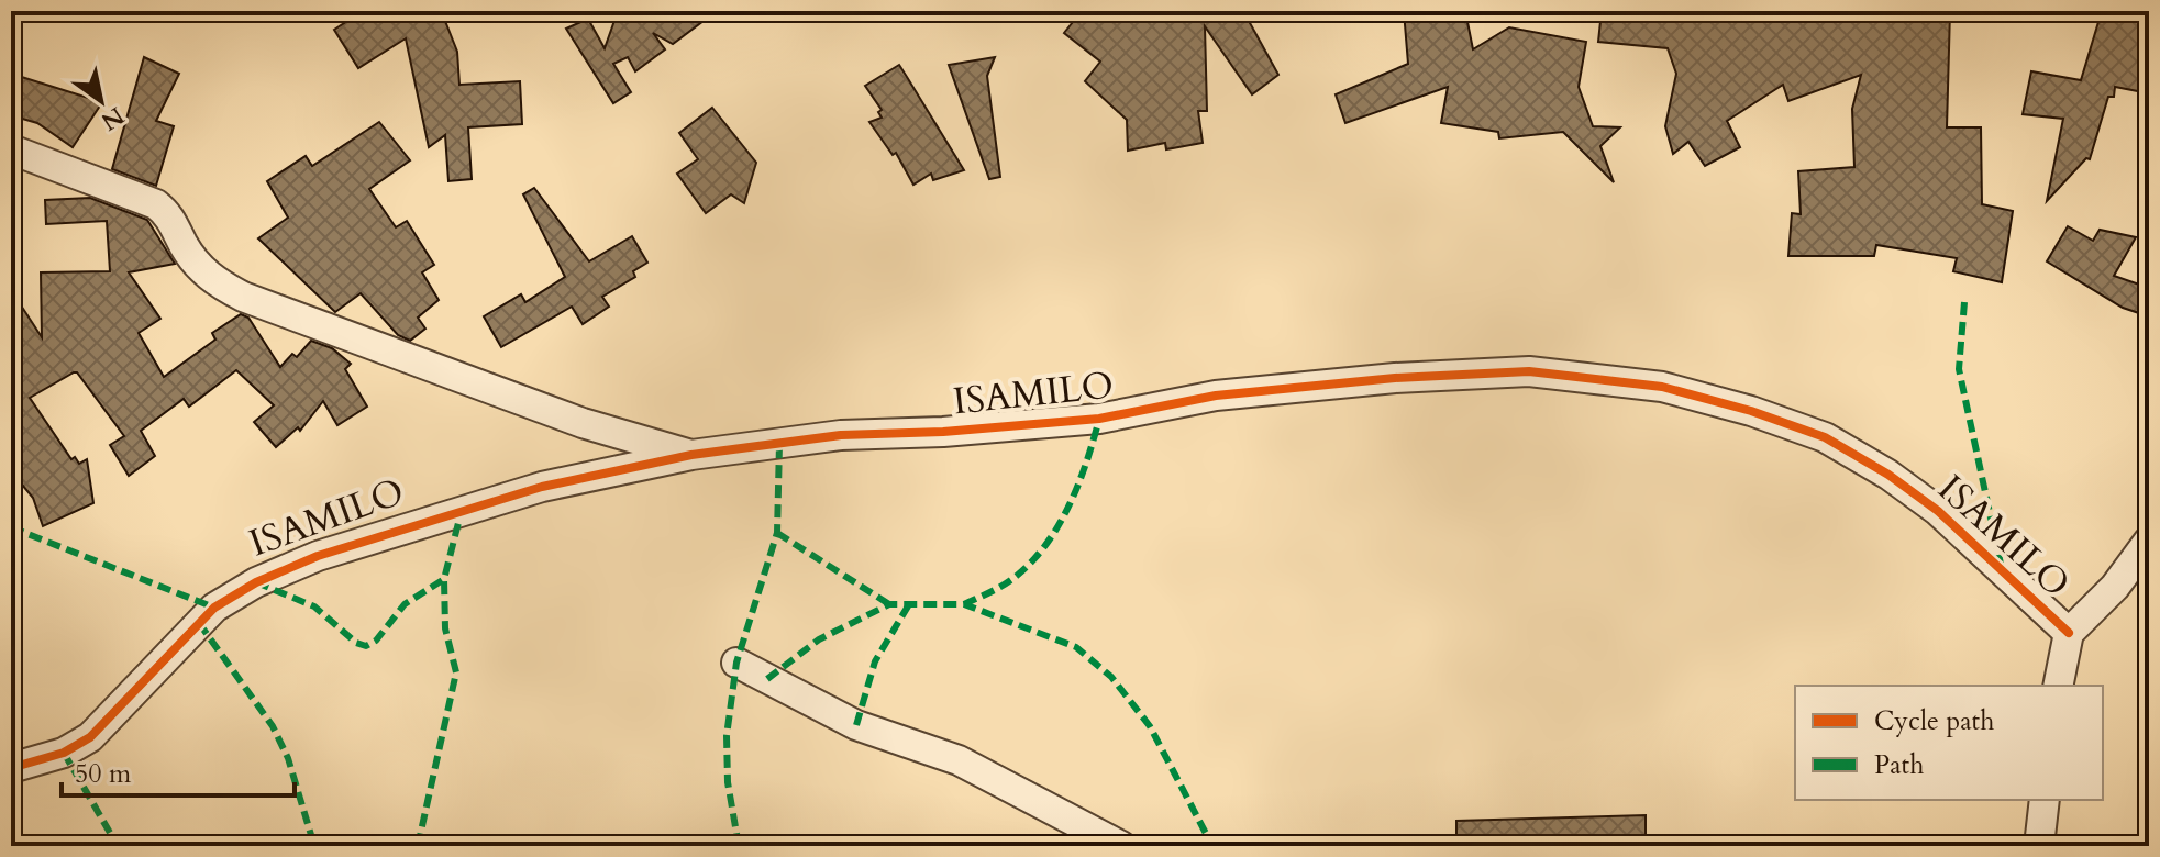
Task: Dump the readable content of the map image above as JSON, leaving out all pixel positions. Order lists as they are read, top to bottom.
{
  "streets": {
    "street": ["ISAMILO"]
  },
  "legend": ["Cycle path", "Path"],
  "scale_bar": "50 m",
  "north": "bottom right"
}
